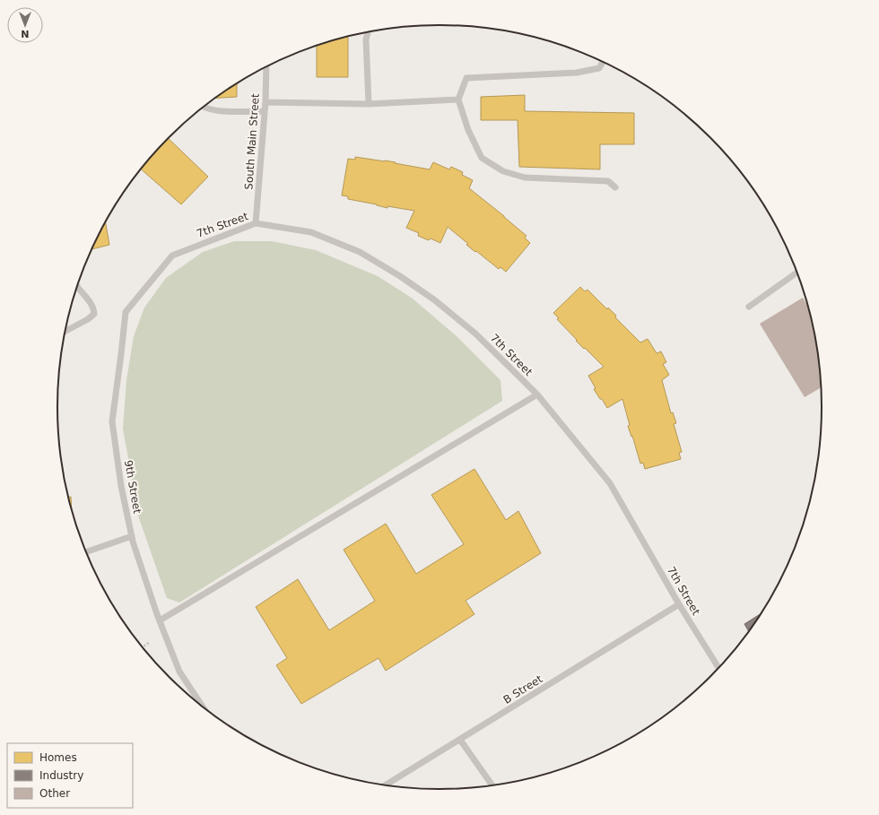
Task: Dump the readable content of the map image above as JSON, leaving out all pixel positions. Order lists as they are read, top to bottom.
{
  "streets": {
    "lane": [
      "South Main Street",
      "7th Street",
      "9th Street",
      "B Street"
    ]
  },
  "crossings": [
    ["South Main Street", "7th Street"],
    ["7th Street", "9th Street"],
    ["7th Street", "B Street"]
  ],
  "legend": ["Homes", "Industry", "Other"],
  "north": "bottom"
}
